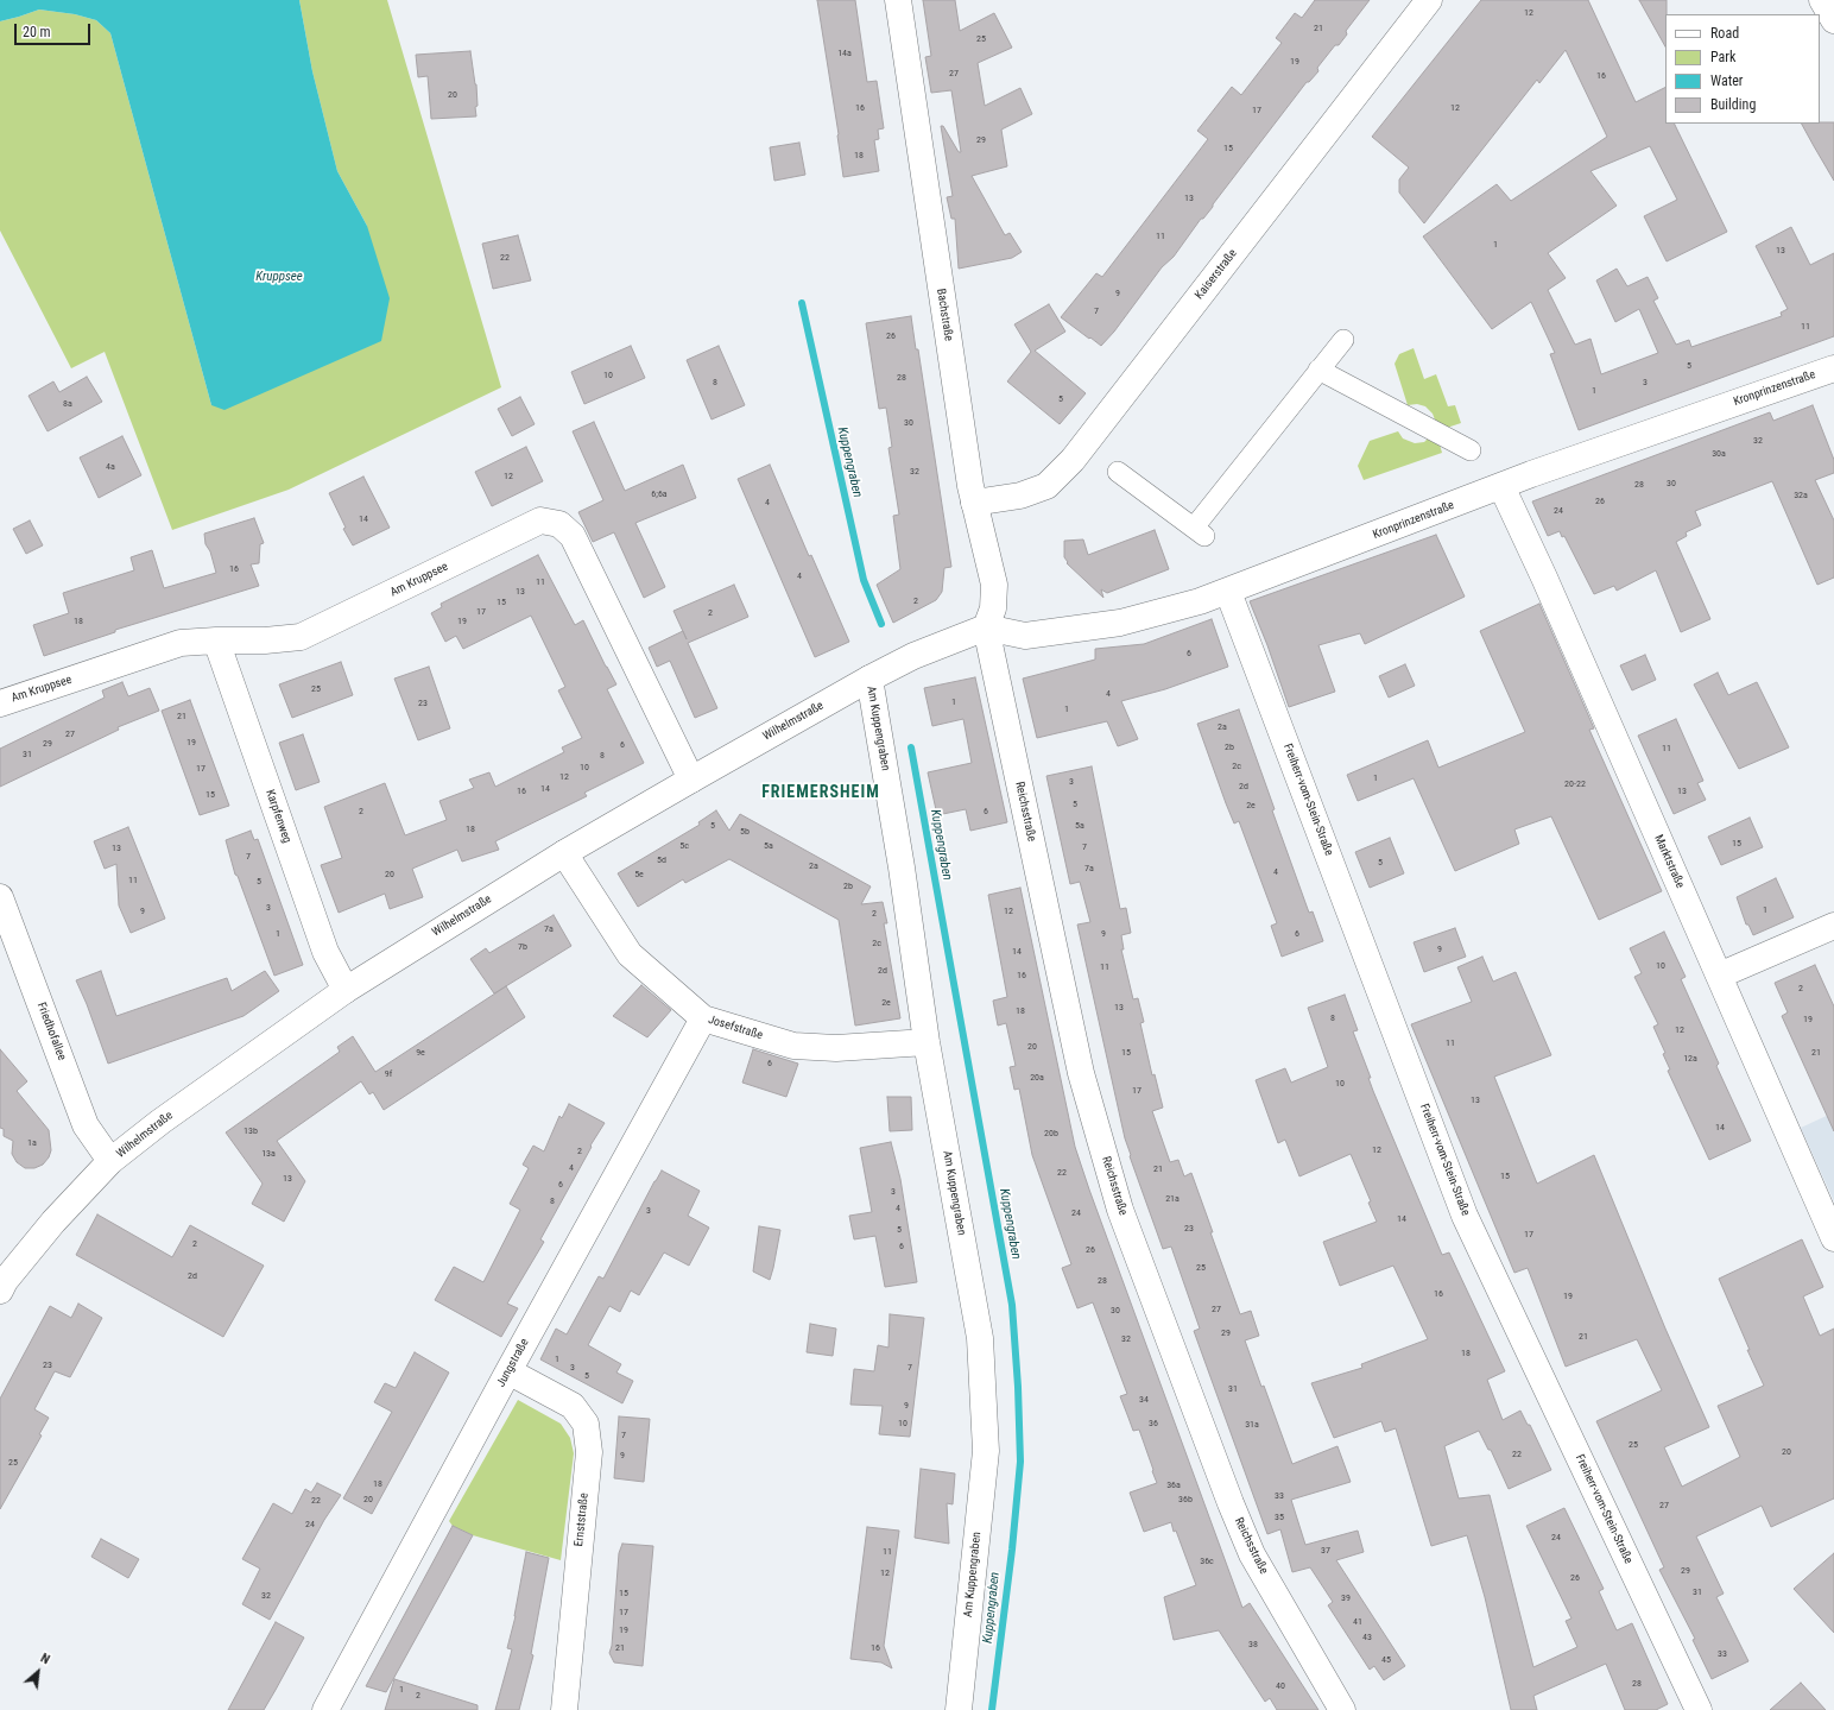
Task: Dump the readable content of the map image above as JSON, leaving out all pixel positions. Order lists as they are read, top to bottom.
{
  "streets": {
    "street": [
      "Kaiserstraße",
      "Bachstraße",
      "Kronprinzenstraße",
      "Am Kruppsee",
      "Wilhelmstraße",
      "Am Kuppengraben",
      "Freiherr-vom-Stein-Straße",
      "Reichsstraße",
      "Karpfenweg",
      "Marktstraße",
      "Josefstraße",
      "Friedhofallee",
      "Jungstraße",
      "Ernststraße"
    ]
  },
  "crossings": [
    ["Kaiserstraße", "Bachstraße"],
    ["Bachstraße", "Kronprinzenstraße"],
    ["Bachstraße", "Wilhelmstraße"],
    ["Bachstraße", "Reichsstraße"],
    ["Kronprinzenstraße", "Wilhelmstraße"],
    ["Kronprinzenstraße", "Freiherr-vom-Stein-Straße"],
    ["Kronprinzenstraße", "Reichsstraße"],
    ["Kronprinzenstraße", "Marktstraße"],
    ["Am Kruppsee", "Wilhelmstraße"],
    ["Am Kruppsee", "Karpfenweg"],
    ["Wilhelmstraße", "Am Kuppengraben"],
    ["Wilhelmstraße", "Reichsstraße"],
    ["Wilhelmstraße", "Karpfenweg"],
    ["Wilhelmstraße", "Josefstraße"],
    ["Wilhelmstraße", "Friedhofallee"],
    ["Am Kuppengraben", "Josefstraße"],
    ["Josefstraße", "Jungstraße"],
    ["Jungstraße", "Ernststraße"]
  ],
  "districts": ["FRIEMERSHEIM"],
  "water": ["Kruppsee", "Kuppengraben"],
  "house_numbers": [
    "12",
    "21",
    "25",
    "14a",
    "19",
    "27",
    "16",
    "20",
    "16",
    "12",
    "17",
    "29",
    "15",
    "18",
    "13",
    "11",
    "1",
    "13",
    "22",
    "9",
    "7",
    "11",
    "26",
    "5",
    "10",
    "28",
    "8",
    "3",
    "1",
    "5",
    "8a",
    "30",
    "32",
    "30a",
    "4a",
    "32",
    "12",
    "30",
    "28",
    "6;6a",
    "32a",
    "26",
    "4",
    "24",
    "14",
    "16",
    "4",
    "11",
    "13",
    "2",
    "15",
    "17",
    "2",
    "18",
    "19",
    "6",
    "25",
    "4",
    "1",
    "23",
    "1",
    "21",
    "2a",
    "27",
    "19",
    "29",
    "6",
    "2b",
    "11",
    "31",
    "8",
    "2c",
    "10",
    "17",
    "12",
    "1",
    "3",
    "20-22",
    "2d",
    "14",
    "16",
    "13",
    "15",
    "5",
    "2e",
    "2",
    "6",
    "5",
    "5a",
    "18",
    "5b",
    "15",
    "5c",
    "5a",
    "7",
    "13",
    "7",
    "5d",
    "5",
    "2a",
    "7a",
    "4",
    "20",
    "5e",
    "11",
    "5",
    "2b",
    "3",
    "1",
    "9",
    "12",
    "2",
    "7a",
    "1",
    "9",
    "6",
    "2c",
    "7b",
    "9",
    "14",
    "10",
    "11",
    "2d",
    "16",
    "2",
    "2e",
    "13",
    "18",
    "8",
    "19",
    "12",
    "11",
    "20",
    "9e",
    "15",
    "21",
    "12a",
    "6",
    "9f",
    "20a",
    "10",
    "17",
    "13",
    "14",
    "13b",
    "20b",
    "1a",
    "12",
    "2",
    "13a",
    "4",
    "21",
    "22",
    "15",
    "13",
    "6",
    "3",
    "21a",
    "8",
    "4",
    "3",
    "24",
    "14",
    "23",
    "5",
    "17",
    "2",
    "6",
    "26",
    "25",
    "2d",
    "28",
    "16",
    "19",
    "27",
    "30",
    "29",
    "21",
    "32",
    "18",
    "1",
    "23",
    "3",
    "7",
    "5",
    "31",
    "34",
    "9",
    "10",
    "36",
    "31a",
    "7",
    "25",
    "20",
    "22",
    "9",
    "25",
    "18",
    "36a",
    "33",
    "20",
    "36b",
    "22",
    "27",
    "35",
    "24",
    "24",
    "37",
    "11",
    "36c",
    "29",
    "12",
    "26",
    "31",
    "15",
    "32",
    "39",
    "17",
    "41",
    "19",
    "43",
    "38",
    "21",
    "16",
    "33",
    "45",
    "28",
    "40",
    "1",
    "2"
  ],
  "legend": [
    "Road",
    "Park",
    "Water",
    "Building"
  ],
  "scale_bar": "20 m",
  "north": "top right"
}
